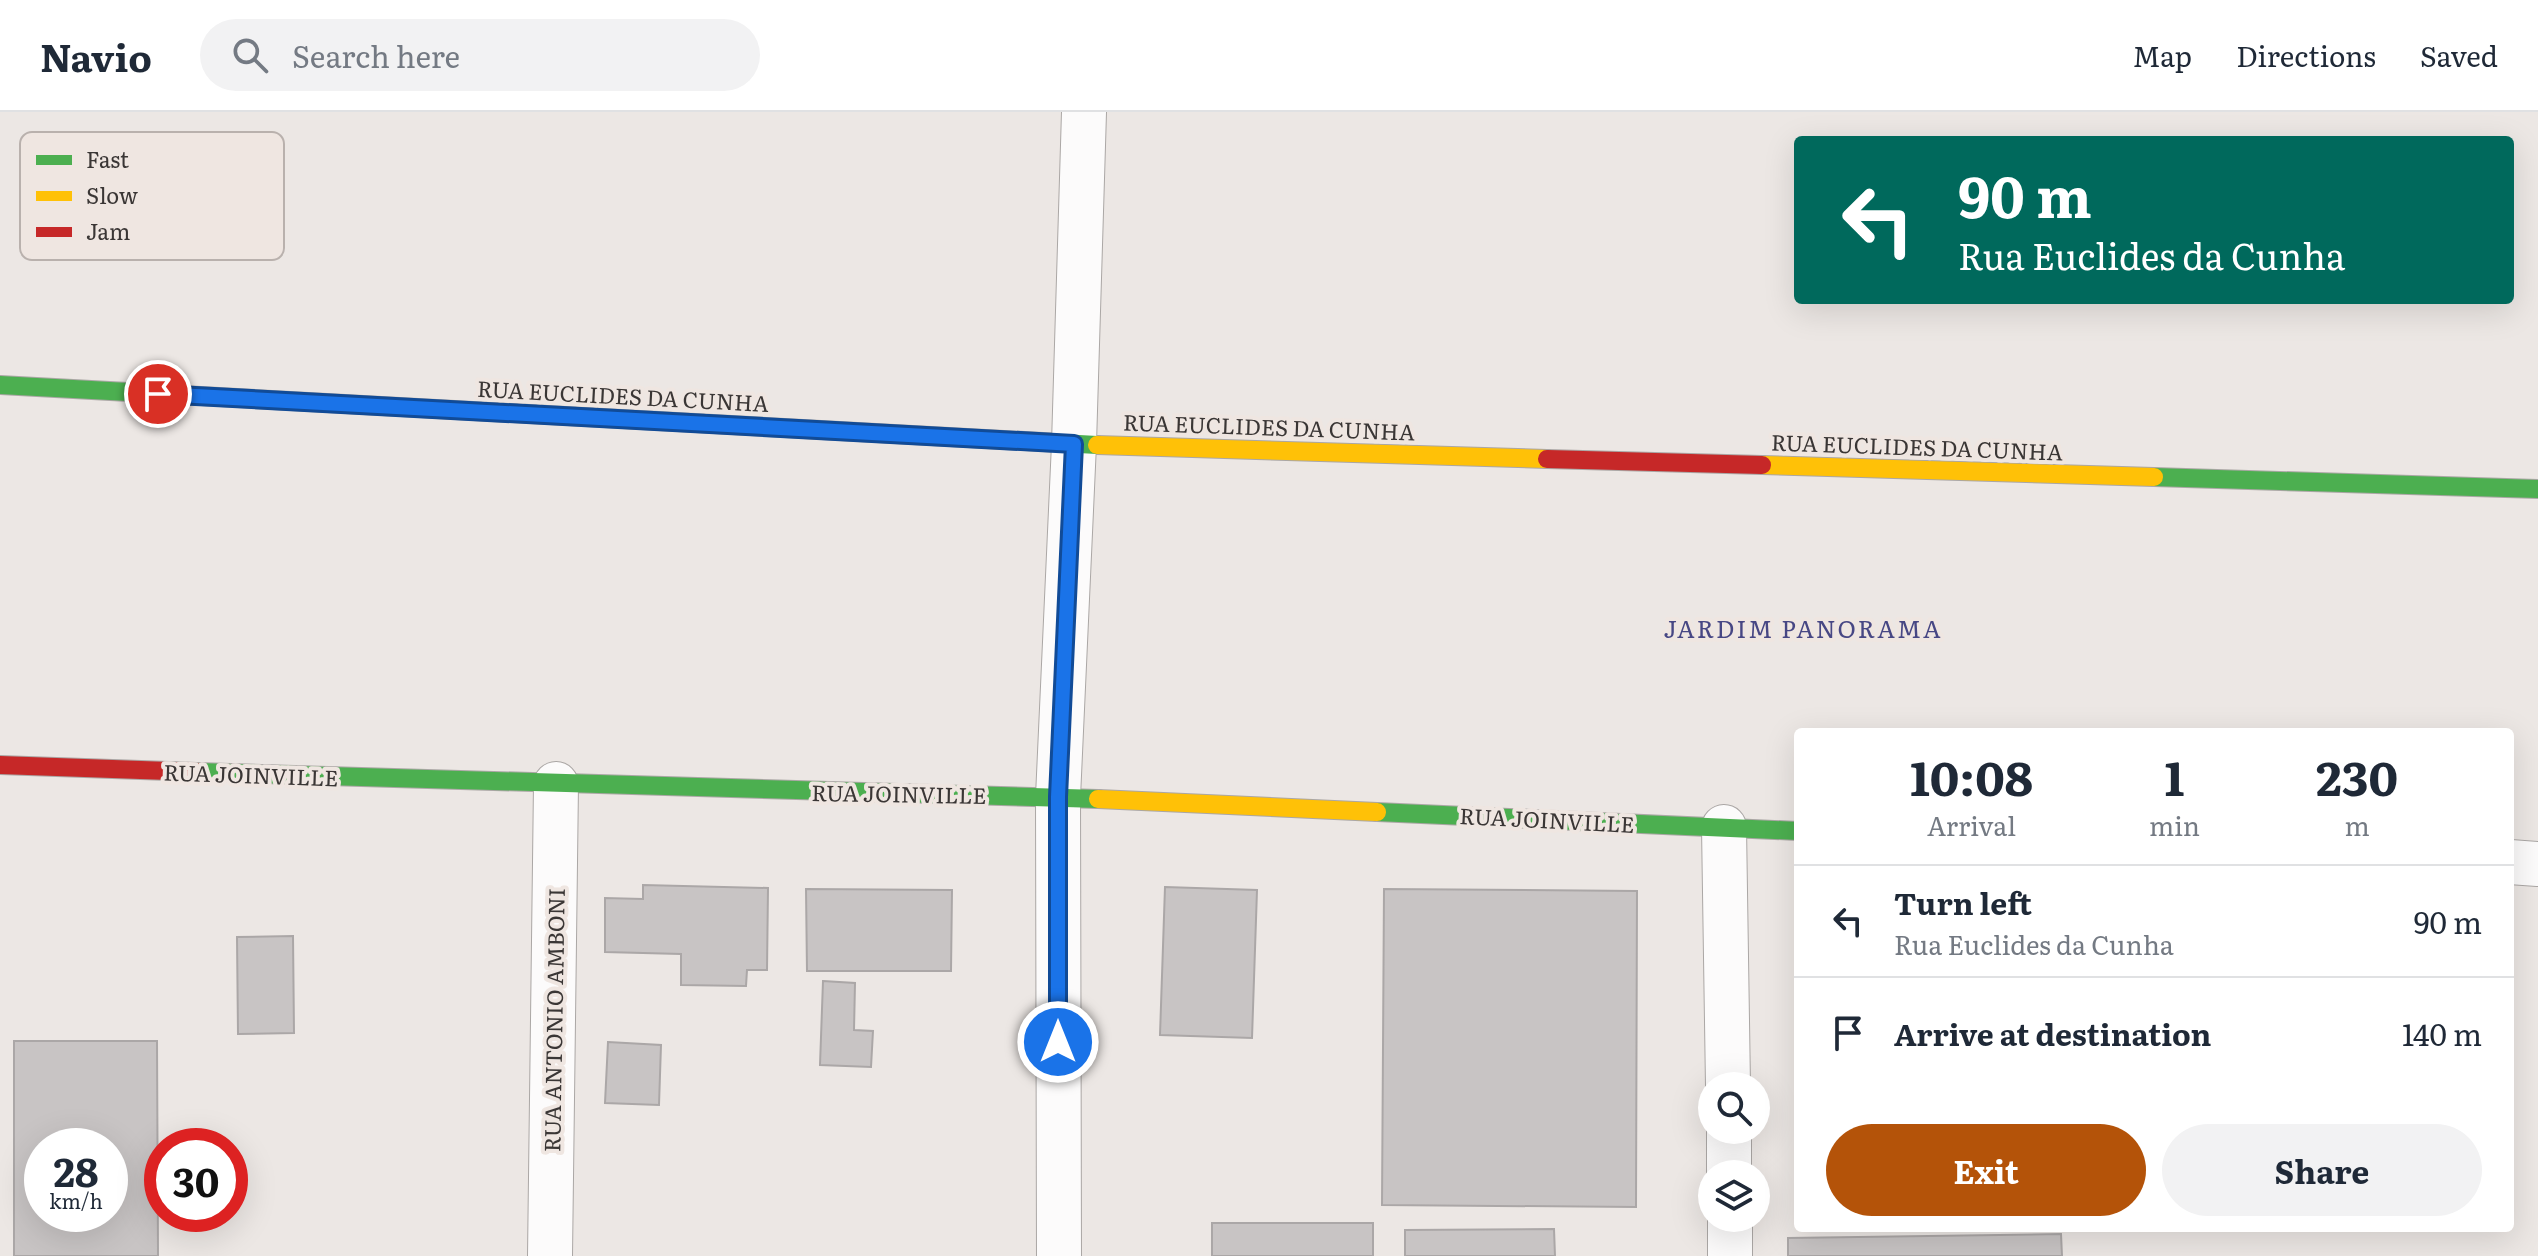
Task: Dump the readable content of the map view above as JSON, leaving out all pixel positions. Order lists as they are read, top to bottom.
{
  "streets": {
    "street": ["RUA EUCLIDES DA CUNHA", "RUA JOINVILLE", "RUA ANTONIO AMBONI"]
  },
  "crossings": [
    ["RUA JOINVILLE", "RUA ANTONIO AMBONI"]
  ],
  "districts": ["JARDIM PANORAMA"],
  "legend": ["Fast", "Slow", "Jam"],
  "page": {
    "header": "Navio",
    "search": "Search here",
    "nav": ["Map", "Directions", "Saved"],
    "turn": ["90 m", "Rua Euclides da Cunha"],
    "eta": [
      "10:08",
      "Arrival",
      "1",
      "min",
      "230",
      "m"
    ],
    "list": [
      {
        "name": "Turn left",
        "note": "Rua Euclides da Cunha",
        "value": "90 m"
      },
      {
        "name": "Arrive at destination",
        "value": "140 m"
      }
    ],
    "buttons": ["Exit", "Share"],
    "speed": "28 km/h",
    "limit": "30"
  }
}
